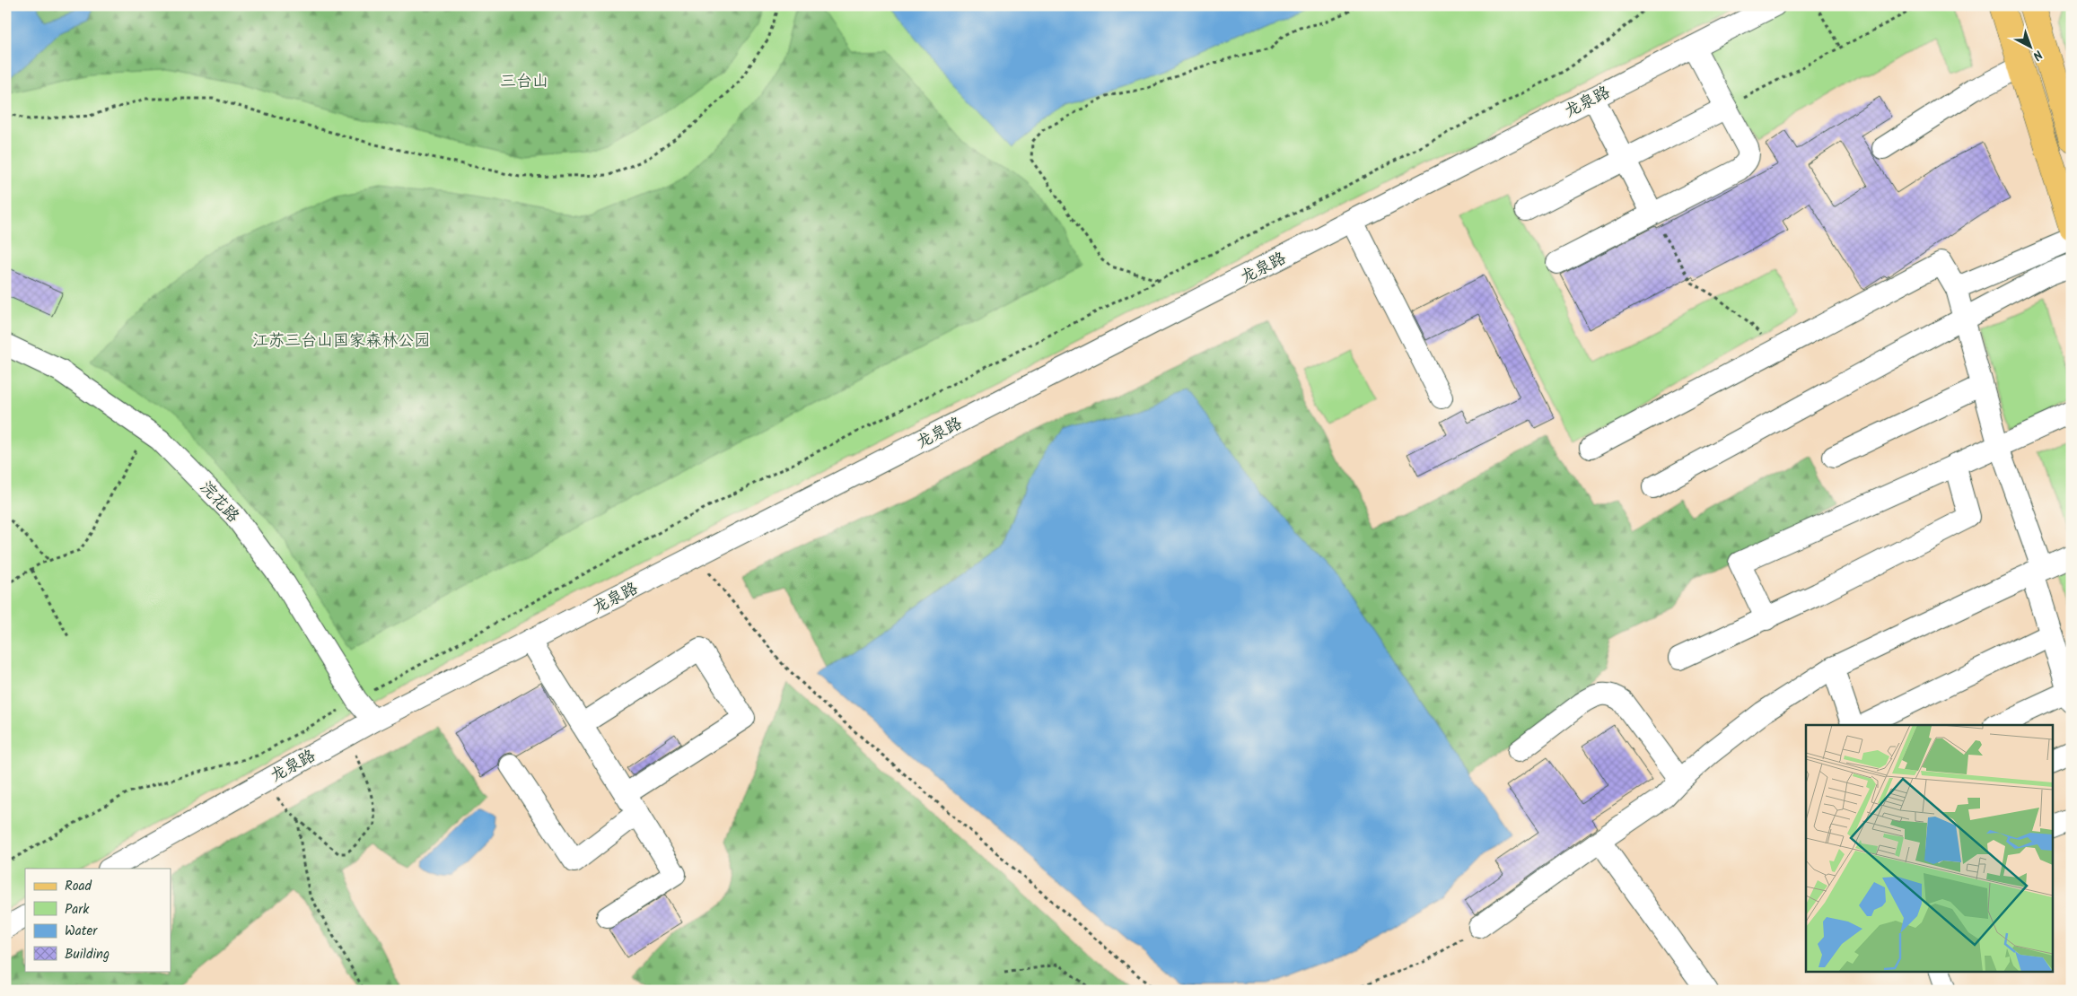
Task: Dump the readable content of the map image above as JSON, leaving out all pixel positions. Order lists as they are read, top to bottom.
{
  "streets": {
    "street": ["龙泉路", "浣花路"]
  },
  "crossings": [
    ["龙泉路", "浣花路"]
  ],
  "parks": ["三台山", "江苏三台山国家森林公园"],
  "legend": [
    "Road",
    "Park",
    "Water",
    "Building"
  ],
  "north": "bottom right"
}
